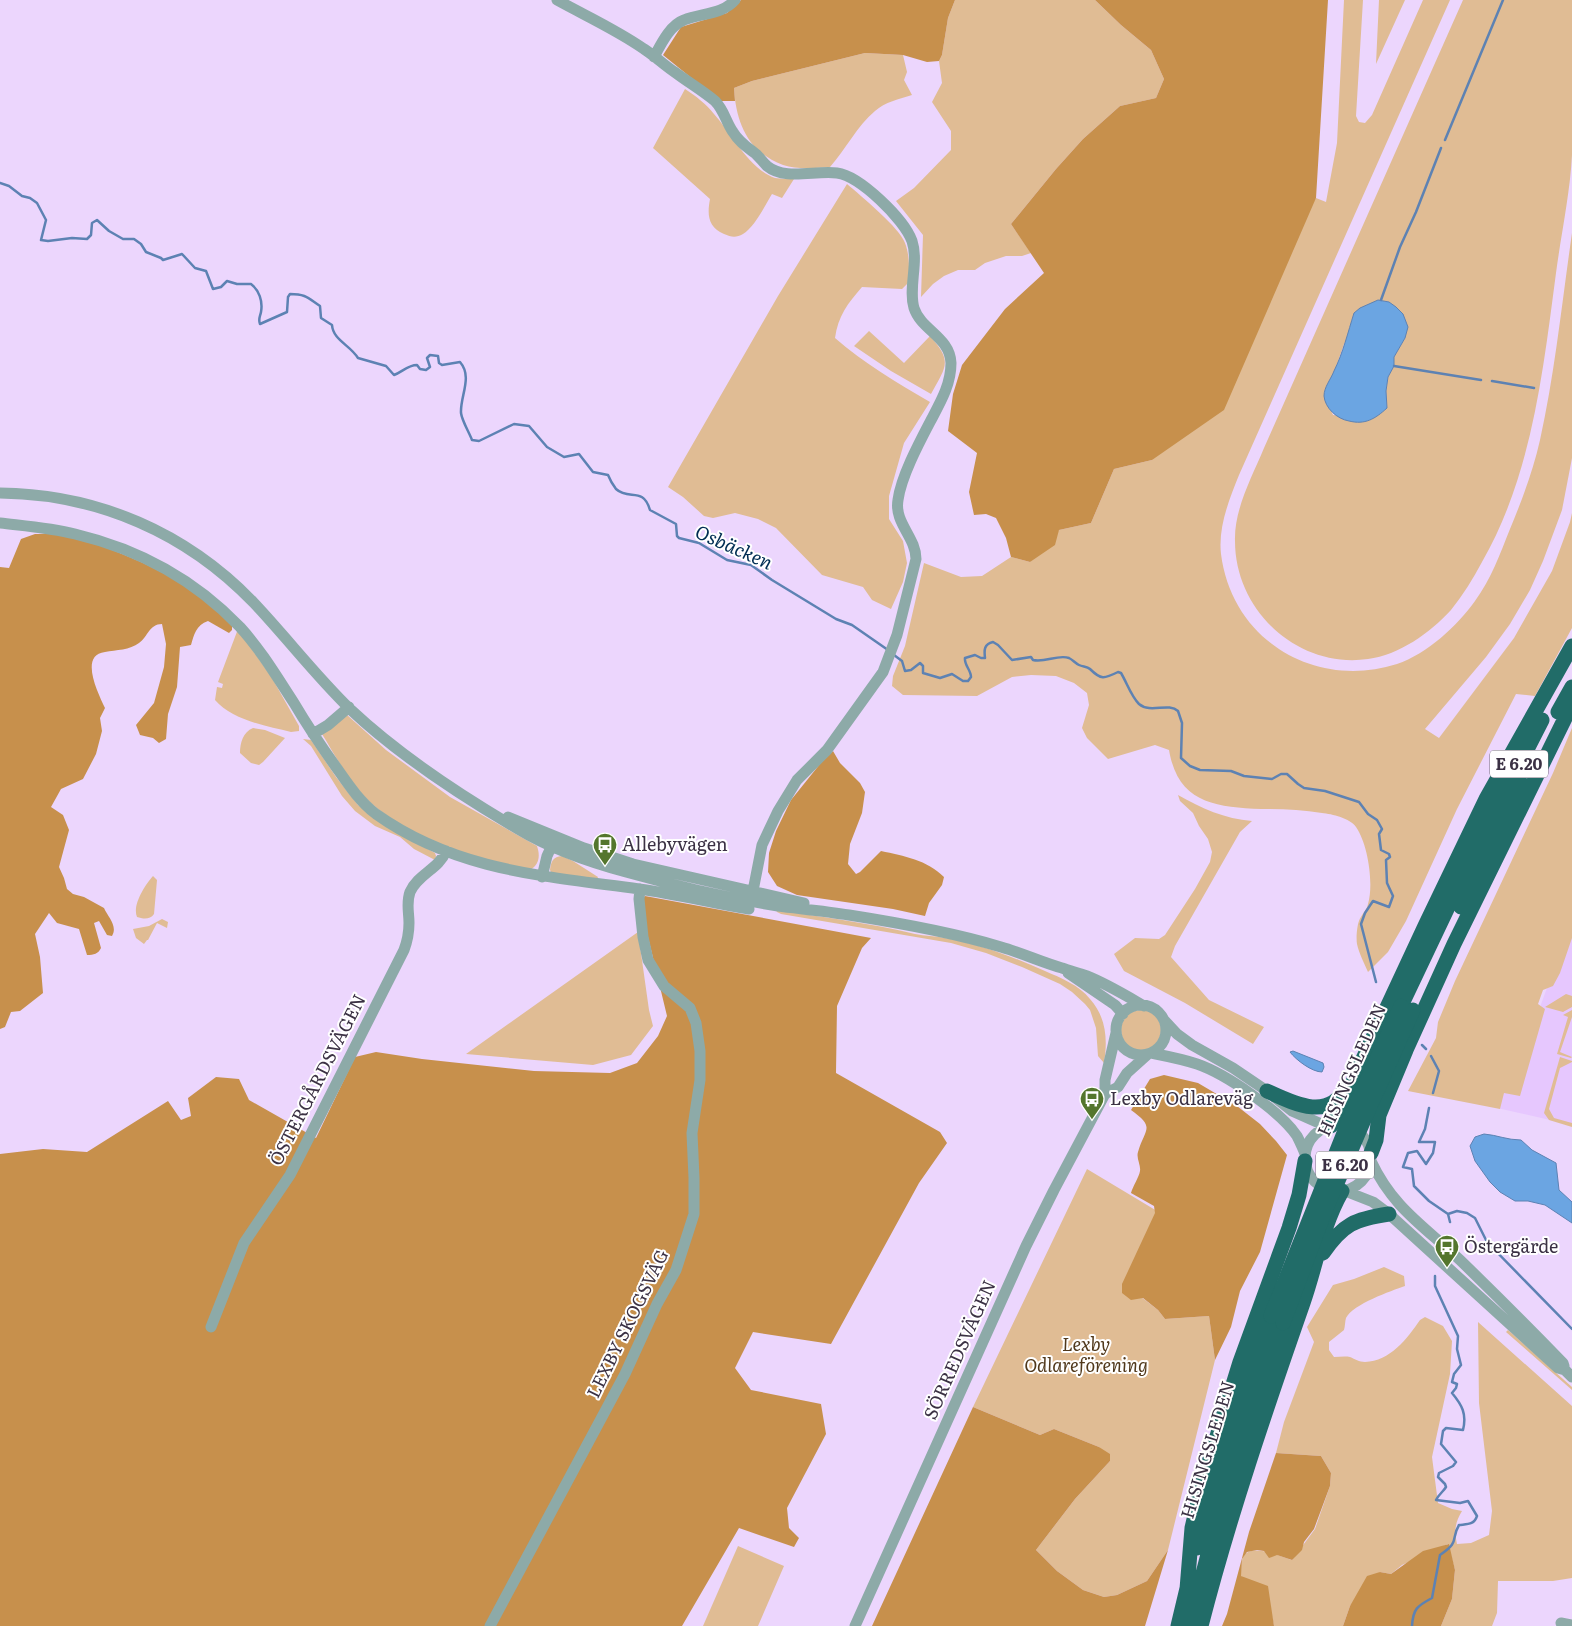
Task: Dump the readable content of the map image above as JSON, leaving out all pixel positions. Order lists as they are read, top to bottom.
{
  "streets": {
    "highway": ["E 6.20", "HISINGSLEDEN"],
    "street": ["ÖSTERGÅRDSVÄGEN", "LEXBY SKOGSVÄG", "SÖRREDSVÄGEN"]
  },
  "water": ["Osbäcken"],
  "parks": ["Lexby Odlareförening"],
  "places": {
    "bus stop": ["Allebyvägen", "Lexby Odlareväg", "Östergärde"]
  }
}
